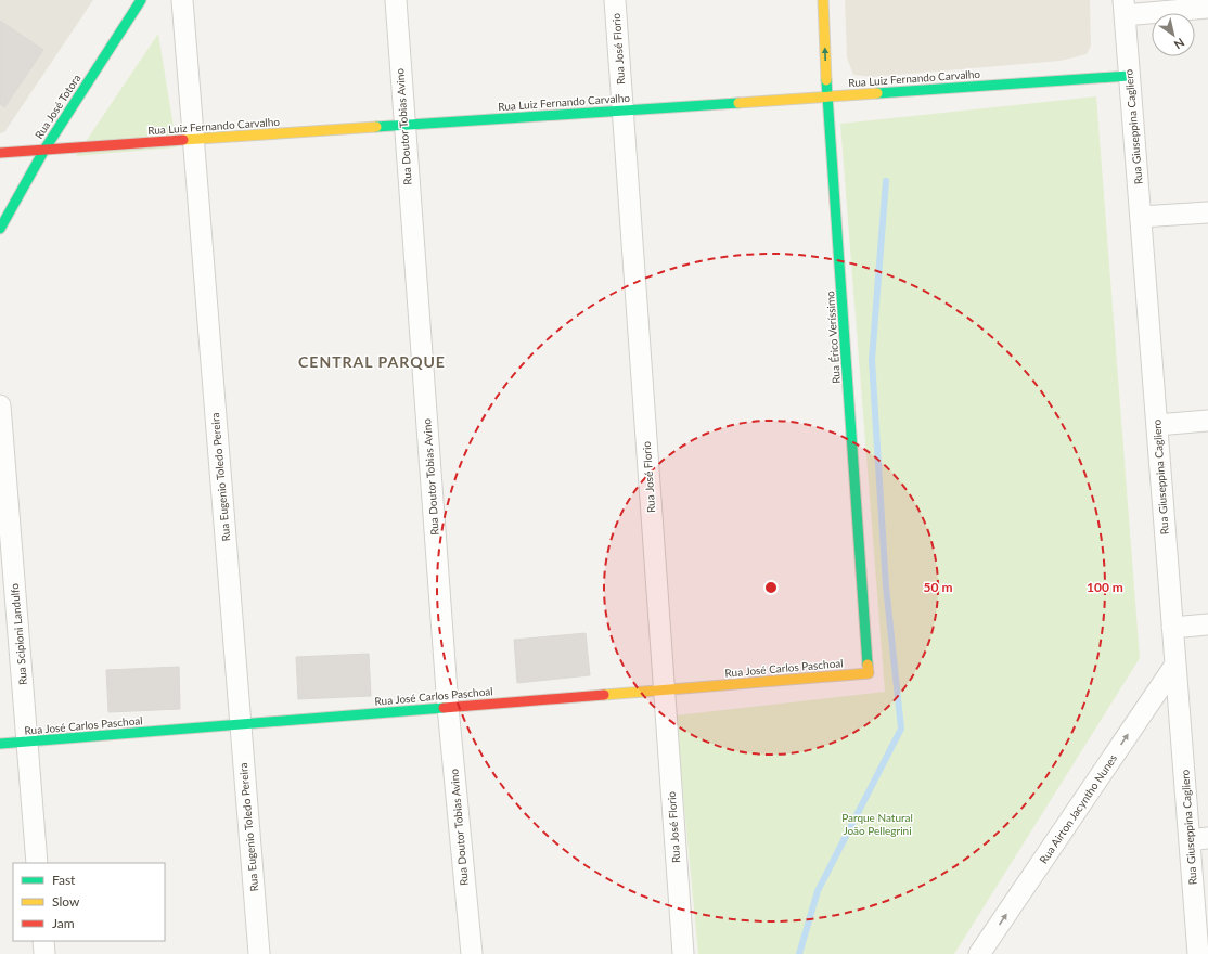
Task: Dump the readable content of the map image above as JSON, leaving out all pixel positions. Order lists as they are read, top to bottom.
{
  "streets": {
    "street": [
      "Rua José Florio",
      "Rua Luiz Fernando Carvalho",
      "Rua José Totora",
      "Rua Doutor Tobias Avino",
      "Rua Giuseppina Cagliero",
      "Rua Érico Veríssimo",
      "Rua Eugenio Toledo Pereira",
      "Rua Scipioni Landulfo",
      "Rua José Carlos Paschoal",
      "Rua Airton Jacyntho Nunes"
    ]
  },
  "crossings": [
    ["Rua José Florio", "Rua Luiz Fernando Carvalho"],
    ["Rua José Florio", "Rua José Carlos Paschoal"],
    ["Rua Luiz Fernando Carvalho", "Rua José Totora"],
    ["Rua Luiz Fernando Carvalho", "Rua Doutor Tobias Avino"],
    ["Rua Luiz Fernando Carvalho", "Rua Giuseppina Cagliero"],
    ["Rua Luiz Fernando Carvalho", "Rua Érico Veríssimo"],
    ["Rua Luiz Fernando Carvalho", "Rua Eugenio Toledo Pereira"],
    ["Rua Doutor Tobias Avino", "Rua José Carlos Paschoal"],
    ["Rua Giuseppina Cagliero", "Rua Airton Jacyntho Nunes"],
    ["Rua Érico Veríssimo", "Rua José Carlos Paschoal"],
    ["Rua Eugenio Toledo Pereira", "Rua José Carlos Paschoal"],
    ["Rua Scipioni Landulfo", "Rua José Carlos Paschoal"]
  ],
  "one_way": ["Rua Airton Jacyntho Nunes"],
  "districts": ["CENTRAL PARQUE"],
  "parks": ["Parque Natural João Pellegrini"],
  "legend": ["Fast", "Slow", "Jam"],
  "north": "bottom right",
  "rings": ["50 m", "100 m"]
}
